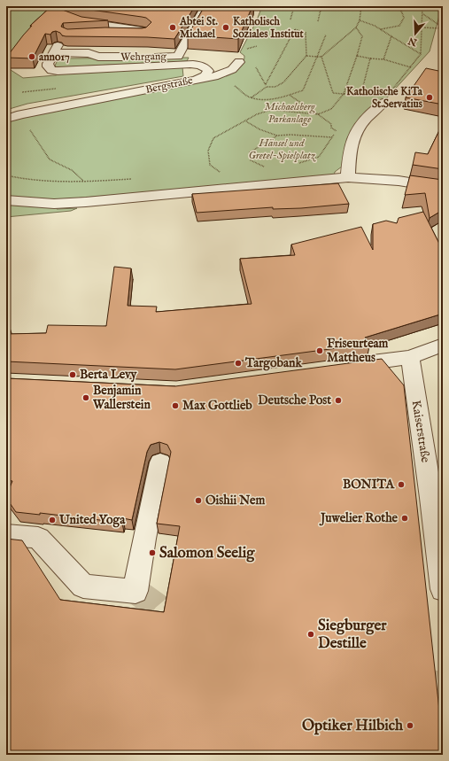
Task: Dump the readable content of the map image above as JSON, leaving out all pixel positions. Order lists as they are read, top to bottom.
{
  "streets": {
    "street": ["Wehrgang", "Bergstraße", "Kaiserstraße"]
  },
  "crossings": [
    ["Wehrgang", "Bergstraße"]
  ],
  "parks": ["Michaelsberg Parkanlage", "Hänsel und Gretel-Spielplatz"],
  "places": [
    "Abtei St. Michael",
    "Katholisch Soziales Institut",
    "anno17",
    "Katholische KiTa St.Servatius",
    "Friseurteam Mattheus",
    "Targobank",
    "Berta Levy",
    "Benjamin Wallerstein",
    "Deutsche Post",
    "Max Gottlieb",
    "BONITA",
    "Oishii Nem",
    "Juwelier Rothe",
    "United Yoga",
    "Salomon Seelig",
    "Siegburger Destille",
    "Optiker Hilbich"
  ],
  "north": "bottom"
}
